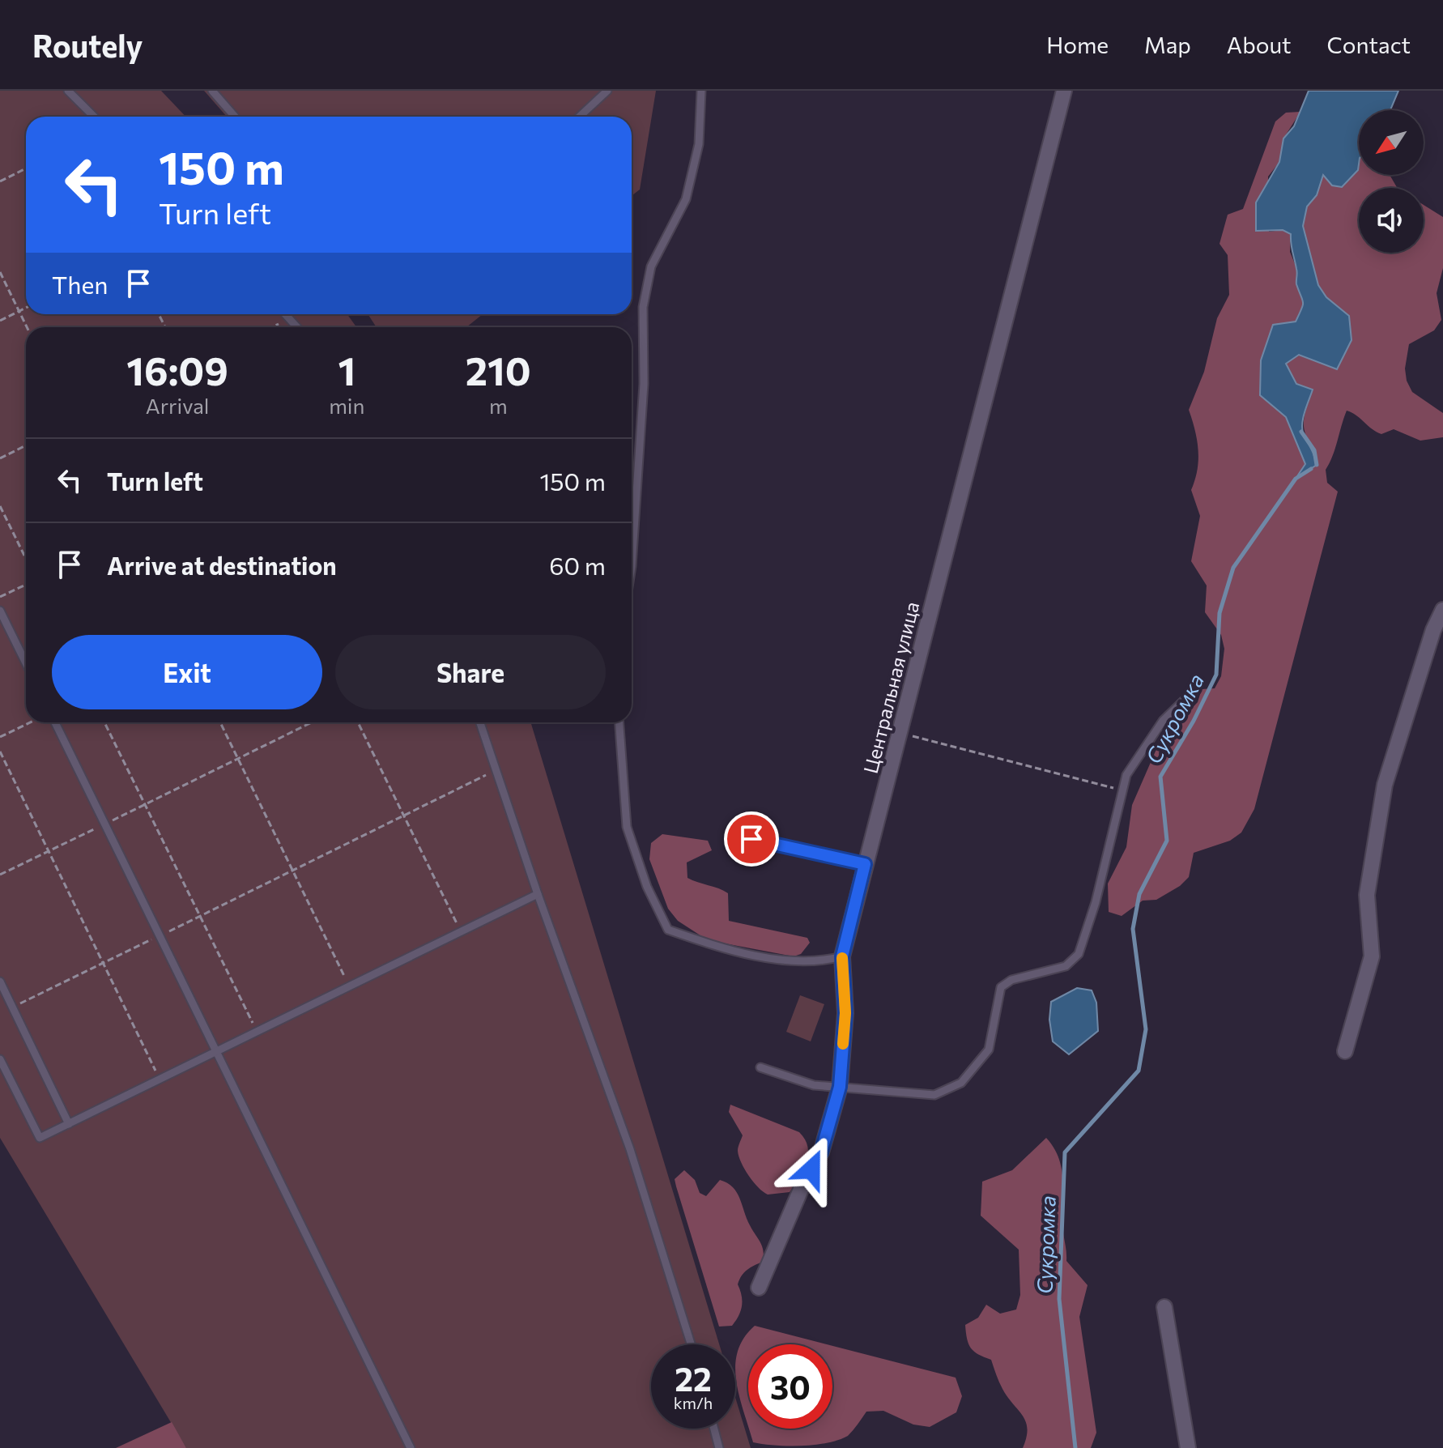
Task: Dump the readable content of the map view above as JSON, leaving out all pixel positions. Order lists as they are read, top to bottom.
{
  "streets": {
    "street": ["Центральная улица"]
  },
  "water": ["Сукромка"],
  "north": "bottom left",
  "page": {
    "header": "Routely",
    "nav": [
      "Home",
      "Map",
      "About",
      "Contact"
    ],
    "turn": ["150 m", "Turn left"],
    "then": "Then",
    "eta": [
      "16:09",
      "Arrival",
      "1",
      "min",
      "210",
      "m"
    ],
    "list": [
      {
        "name": "Turn left",
        "value": "150 m"
      },
      {
        "name": "Arrive at destination",
        "value": "60 m"
      }
    ],
    "buttons": ["Exit", "Share"],
    "speed": "22 km/h",
    "limit": "30"
  }
}
